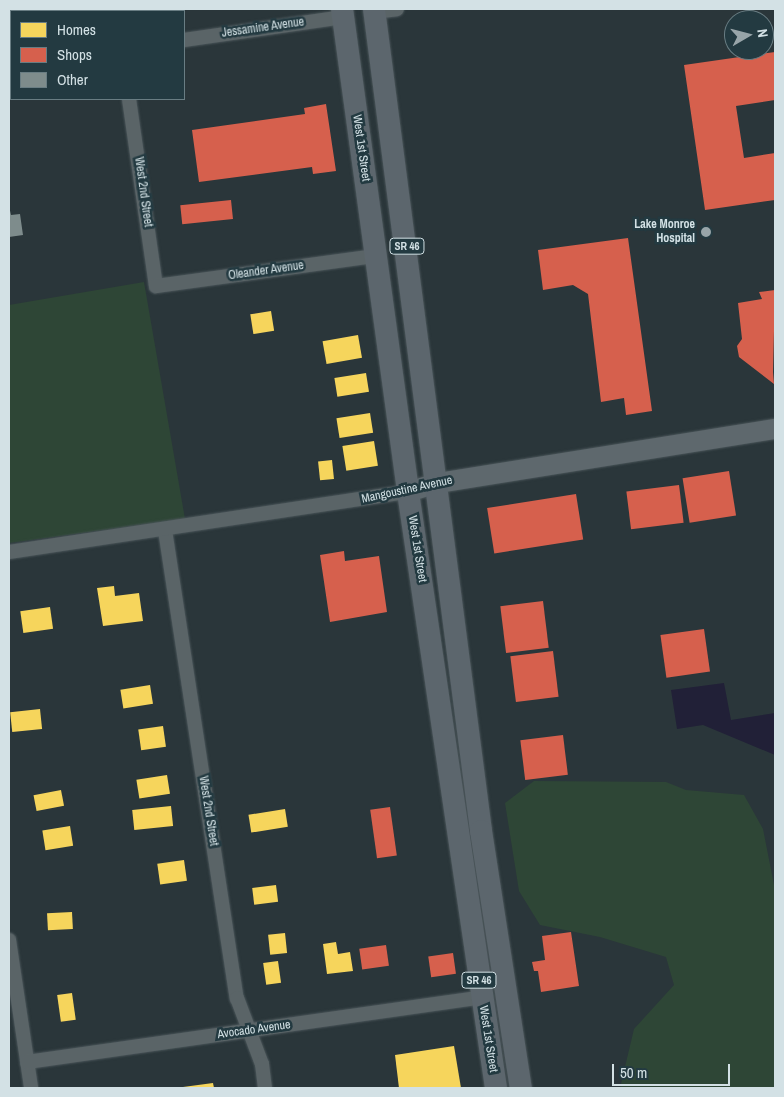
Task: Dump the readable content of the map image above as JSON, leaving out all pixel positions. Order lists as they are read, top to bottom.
{
  "streets": {
    "main road": ["West 1st Street", "SR 46"],
    "street": [
      "Jessamine Avenue",
      "West 2nd Street",
      "Oleander Avenue",
      "Mangoustine Avenue",
      "Avocado Avenue"
    ]
  },
  "crossings": [
    ["Jessamine Avenue", "West 1st Street"],
    ["West 1st Street", "Oleander Avenue"],
    ["West 1st Street", "Mangoustine Avenue"],
    ["West 1st Street", "Avocado Avenue"],
    ["West 2nd Street", "Oleander Avenue"],
    ["West 2nd Street", "Mangoustine Avenue"],
    ["West 2nd Street", "Avocado Avenue"]
  ],
  "places": ["Lake Monroe Hospital"],
  "legend": ["Homes", "Shops", "Other"],
  "scale_bar": "50 m",
  "north": "right"
}
